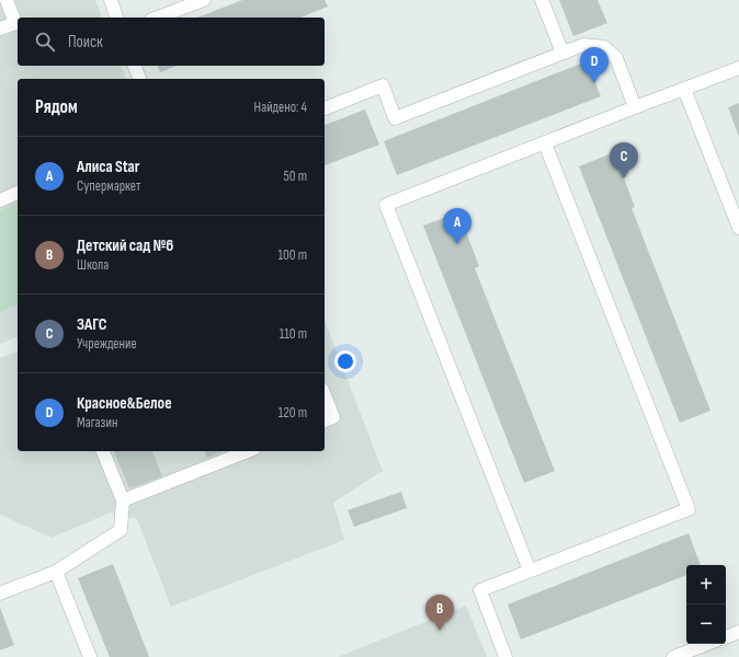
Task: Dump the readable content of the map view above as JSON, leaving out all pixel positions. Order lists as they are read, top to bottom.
{
  "page": {
    "search": "Поиск",
    "pins": [
      "D",
      "C",
      "A",
      "B"
    ],
    "heading": ["Рядом", "Найдено: 4"],
    "list": [
      {
        "mark": "A",
        "name": "Алиса Star",
        "note": "Супермаркет",
        "value": "50 m"
      },
      {
        "mark": "B",
        "name": "Детский сад №6",
        "note": "Школа",
        "value": "100 m"
      },
      {
        "mark": "C",
        "name": "ЗАГС",
        "note": "Учреждение",
        "value": "110 m"
      },
      {
        "mark": "D",
        "name": "Красное&Белое",
        "note": "Магазин",
        "value": "120 m"
      }
    ],
    "map_buttons": ["+", "−"]
  }
}
